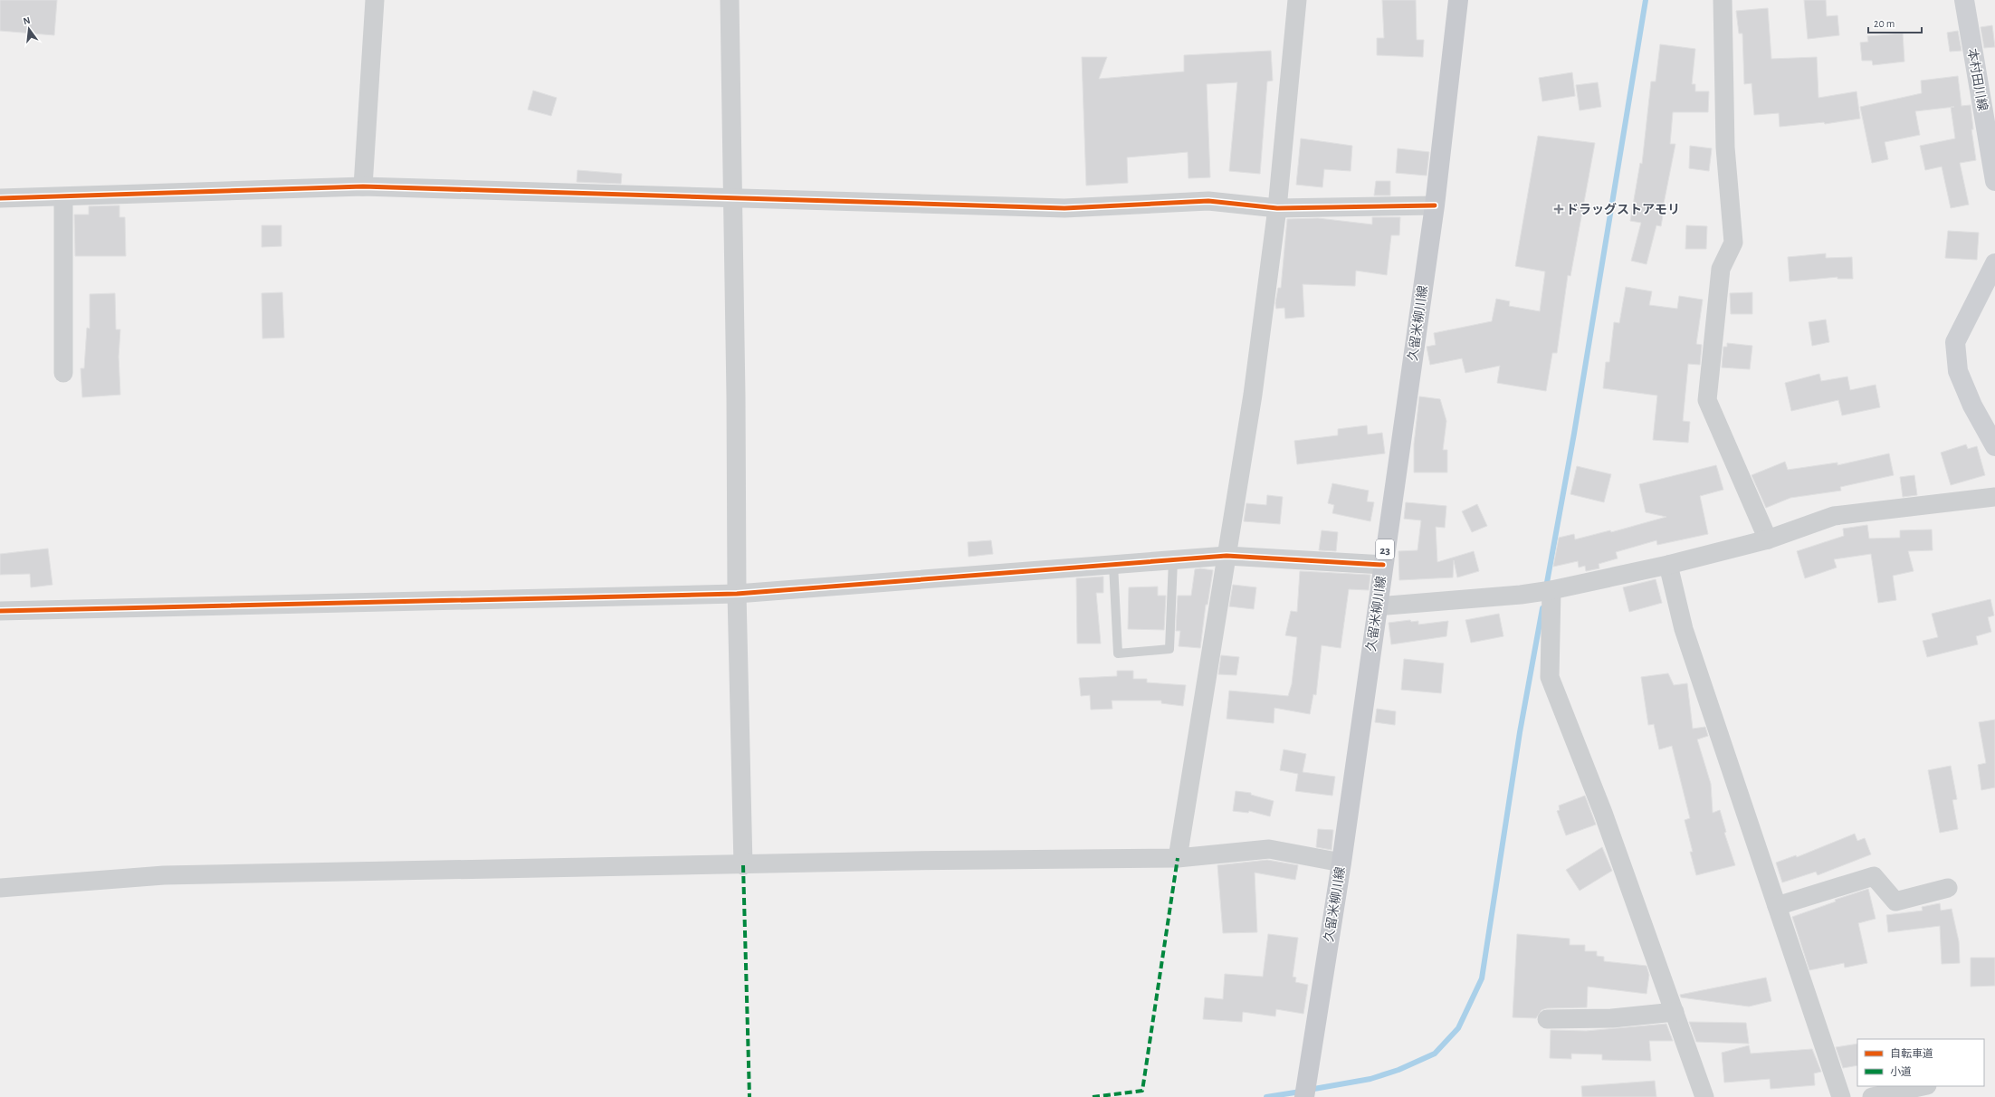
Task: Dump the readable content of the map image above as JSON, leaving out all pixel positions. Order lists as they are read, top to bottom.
{
  "streets": {
    "main road": ["本村田川線", "久留米柳川線", "23"]
  },
  "places": {
    "health": ["ドラッグストアモリ"]
  },
  "legend": ["自転車道", "小道"],
  "scale_bar": "20 m",
  "north": "top"
}
